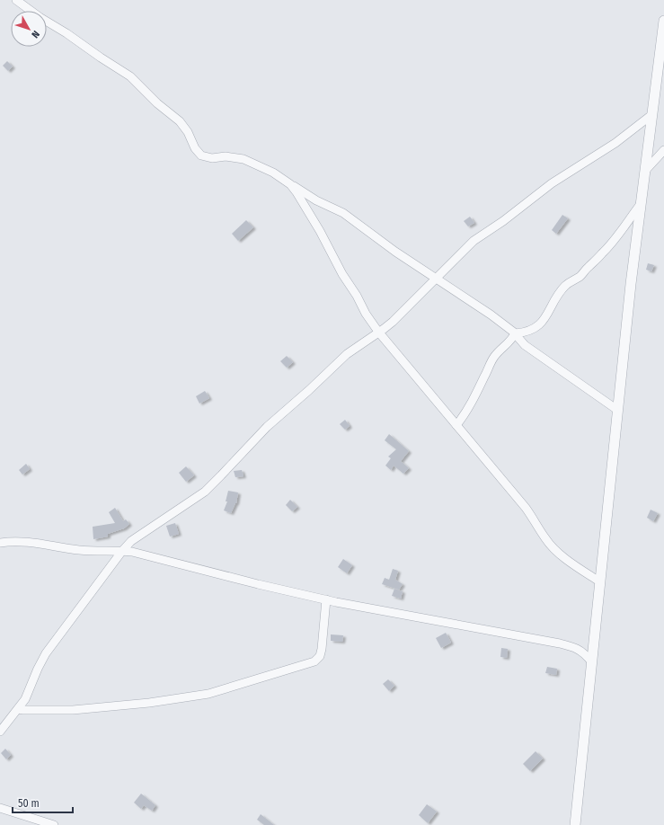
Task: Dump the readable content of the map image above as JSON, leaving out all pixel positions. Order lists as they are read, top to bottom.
{
  "scale_bar": "50 m",
  "north": "bottom right"
}
